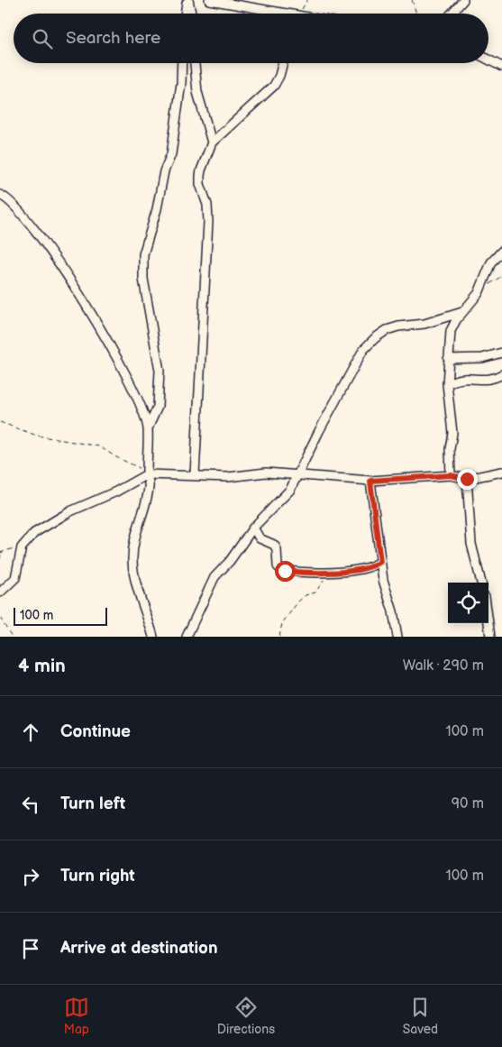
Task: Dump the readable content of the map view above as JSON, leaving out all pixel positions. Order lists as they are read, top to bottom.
{
  "scale_bar": "100 m",
  "page": {
    "search": "Search here",
    "scale": "100 m",
    "heading": ["4 min", "Walk · 290 m"],
    "list": [
      ["Continue", "100 m"],
      ["Turn left", "90 m"],
      ["Turn right", "100 m"],
      "Arrive at destination"
    ],
    "nav": ["Map", "Directions", "Saved"]
  }
}
